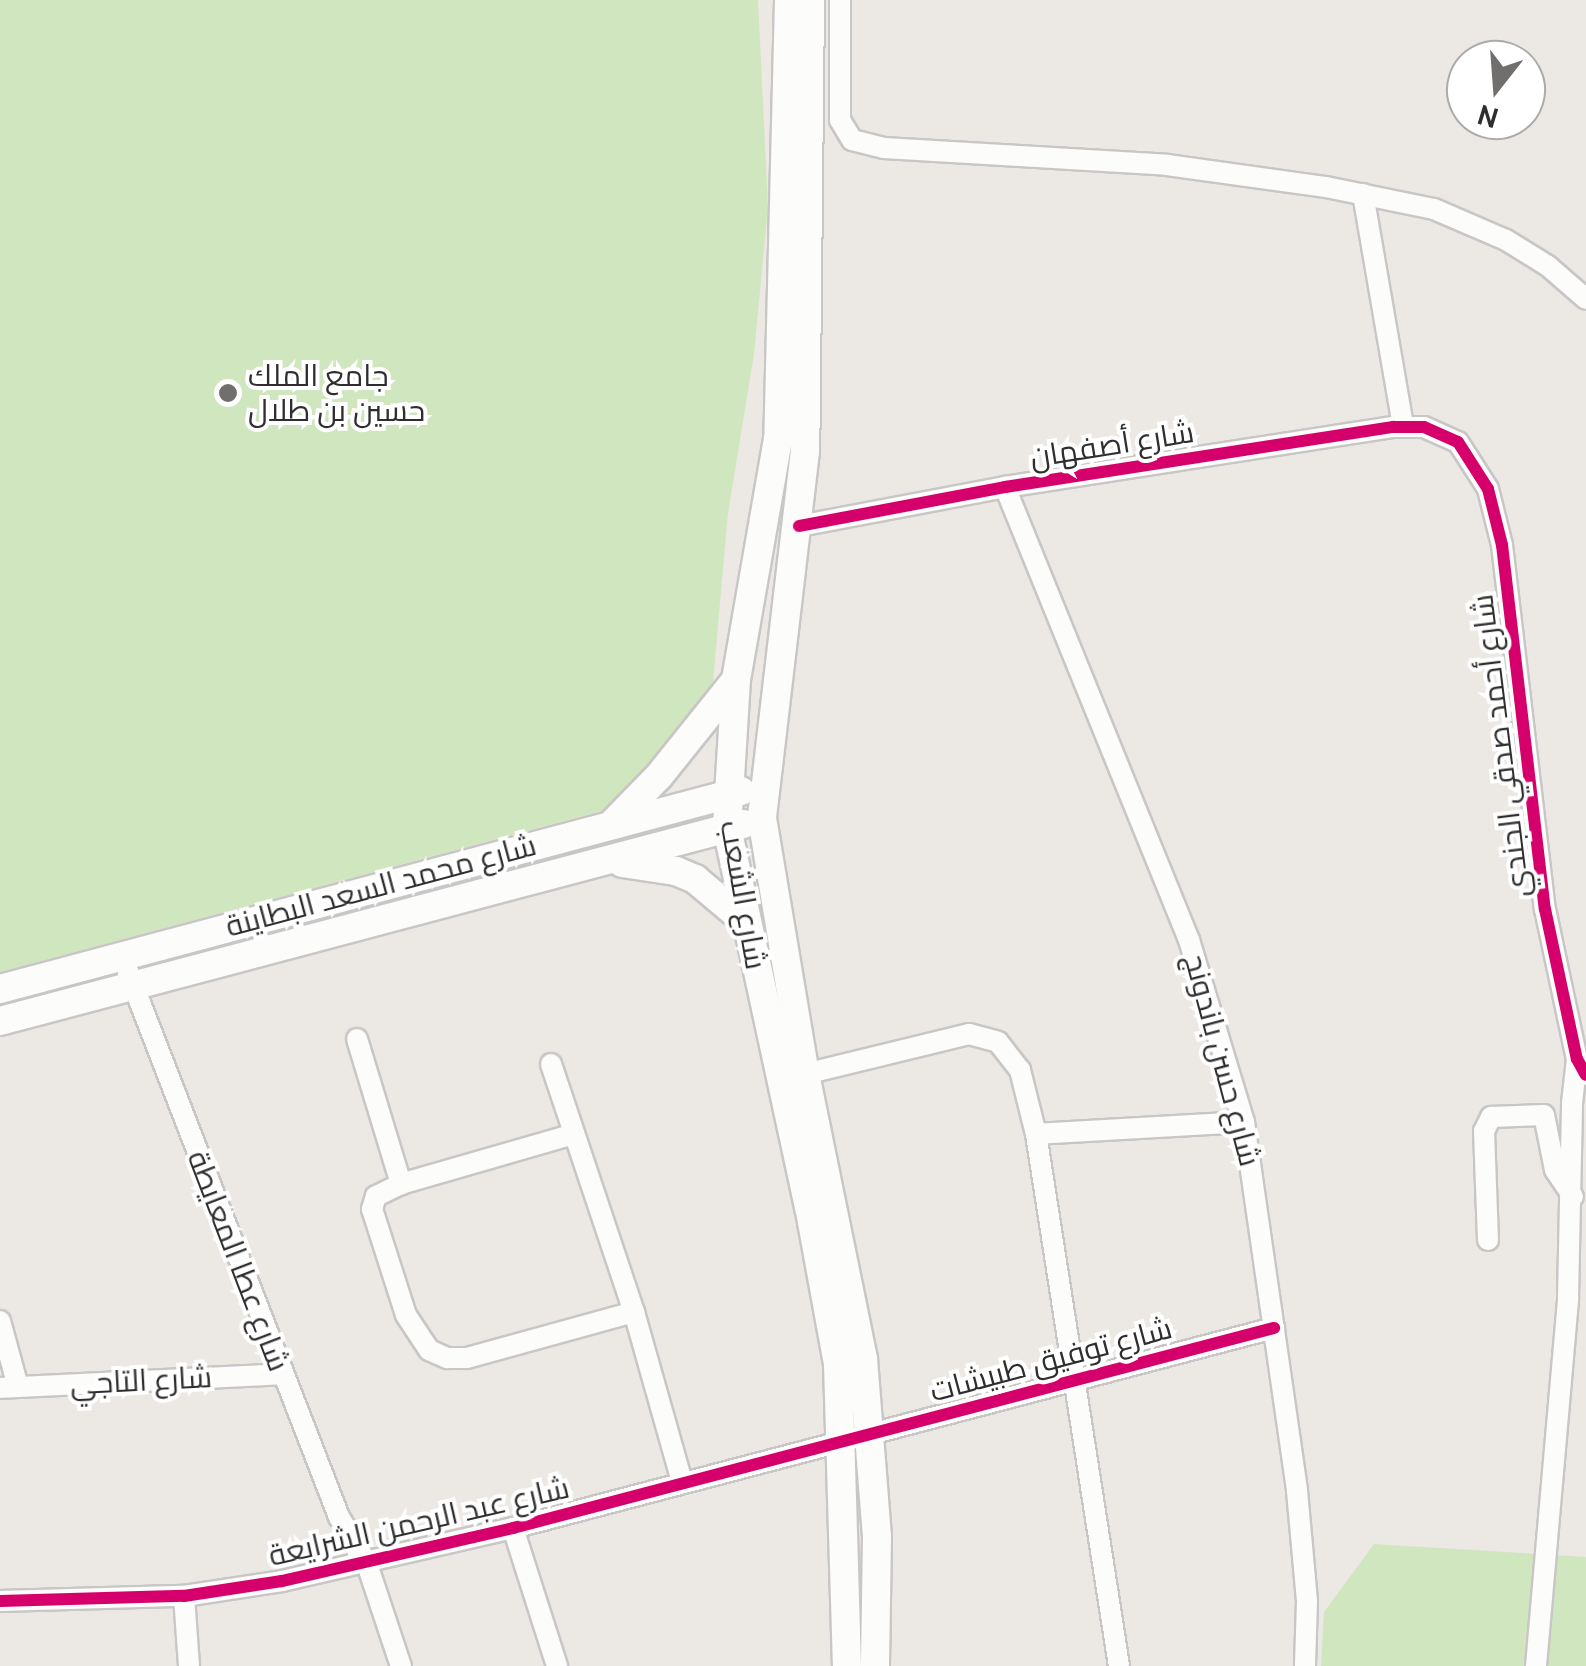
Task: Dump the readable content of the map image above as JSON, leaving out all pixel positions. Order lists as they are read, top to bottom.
{
  "streets": {
    "main road": ["شارع محمد السعد البطاينة", "شارع الشعب"],
    "street": [
      "شارع أصفهان",
      "شارع أحمد صدقي الجندي",
      "شارع حسن باندونج",
      "شارع عطا المعايطة",
      "شارع توفيق طبيشات",
      "شارع التاجي",
      "شارع عبد الرحمن الشرايعة"
    ]
  },
  "crossings": [
    ["شارع أصفهان", "شارع أحمد صدقي الجندي"],
    ["شارع أصفهان", "شارع الشعب"],
    ["شارع أصفهان", "شارع حسن باندونج"],
    ["شارع محمد السعد البطاينة", "شارع الشعب"],
    ["شارع محمد السعد البطاينة", "شارع عطا المعايطة"],
    ["شارع الشعب", "شارع توفيق طبيشات"],
    ["شارع الشعب", "شارع عبد الرحمن الشرايعة"],
    ["شارع حسن باندونج", "شارع توفيق طبيشات"],
    ["شارع عطا المعايطة", "شارع التاجي"],
    ["شارع عطا المعايطة", "شارع عبد الرحمن الشرايعة"],
    ["شارع توفيق طبيشات", "شارع عبد الرحمن الشرايعة"]
  ],
  "places": ["جامع الملك حسين بن طلال"],
  "north": "bottom"
}
